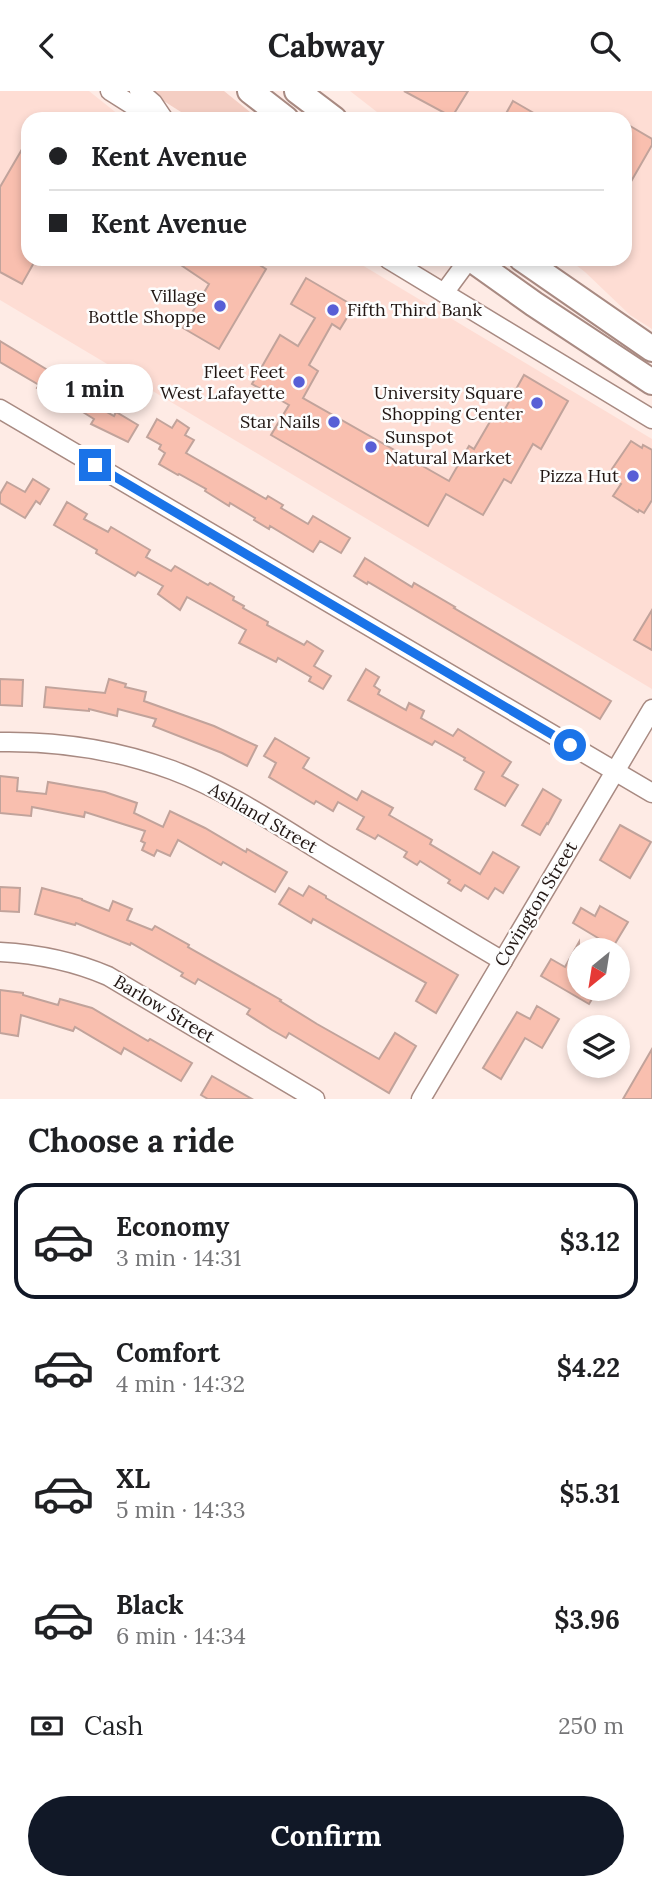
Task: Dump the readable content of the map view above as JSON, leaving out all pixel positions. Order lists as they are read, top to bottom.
{
  "streets": {
    "street": ["Ashland Street", "Covington Street", "Barlow Street"]
  },
  "crossings": [
    ["Ashland Street", "Covington Street"]
  ],
  "places": [
    "Village Bottle Shoppe",
    "Fifth Third Bank",
    "Fleet Feet West Lafayette",
    "University Square Shopping Center",
    "Star Nails",
    "Sunspot Natural Market",
    "Pizza Hut"
  ],
  "north": "bottom left",
  "page": {
    "header": "Cabway",
    "banner": ["Kent Avenue", "Kent Avenue"],
    "bubble": "1 min",
    "heading": "Choose a ride",
    "list": [
      {
        "name": "Economy",
        "note": "3 min · 14:31",
        "value": "$3.12"
      },
      {
        "name": "Comfort",
        "note": "4 min · 14:32",
        "value": "$4.22"
      },
      {
        "name": "XL",
        "note": "5 min · 14:33",
        "value": "$5.31"
      },
      {
        "name": "Black",
        "note": "6 min · 14:34",
        "value": "$3.96"
      }
    ],
    "pay": ["Cash", "250 m"],
    "buttons": "Confirm"
  }
}
